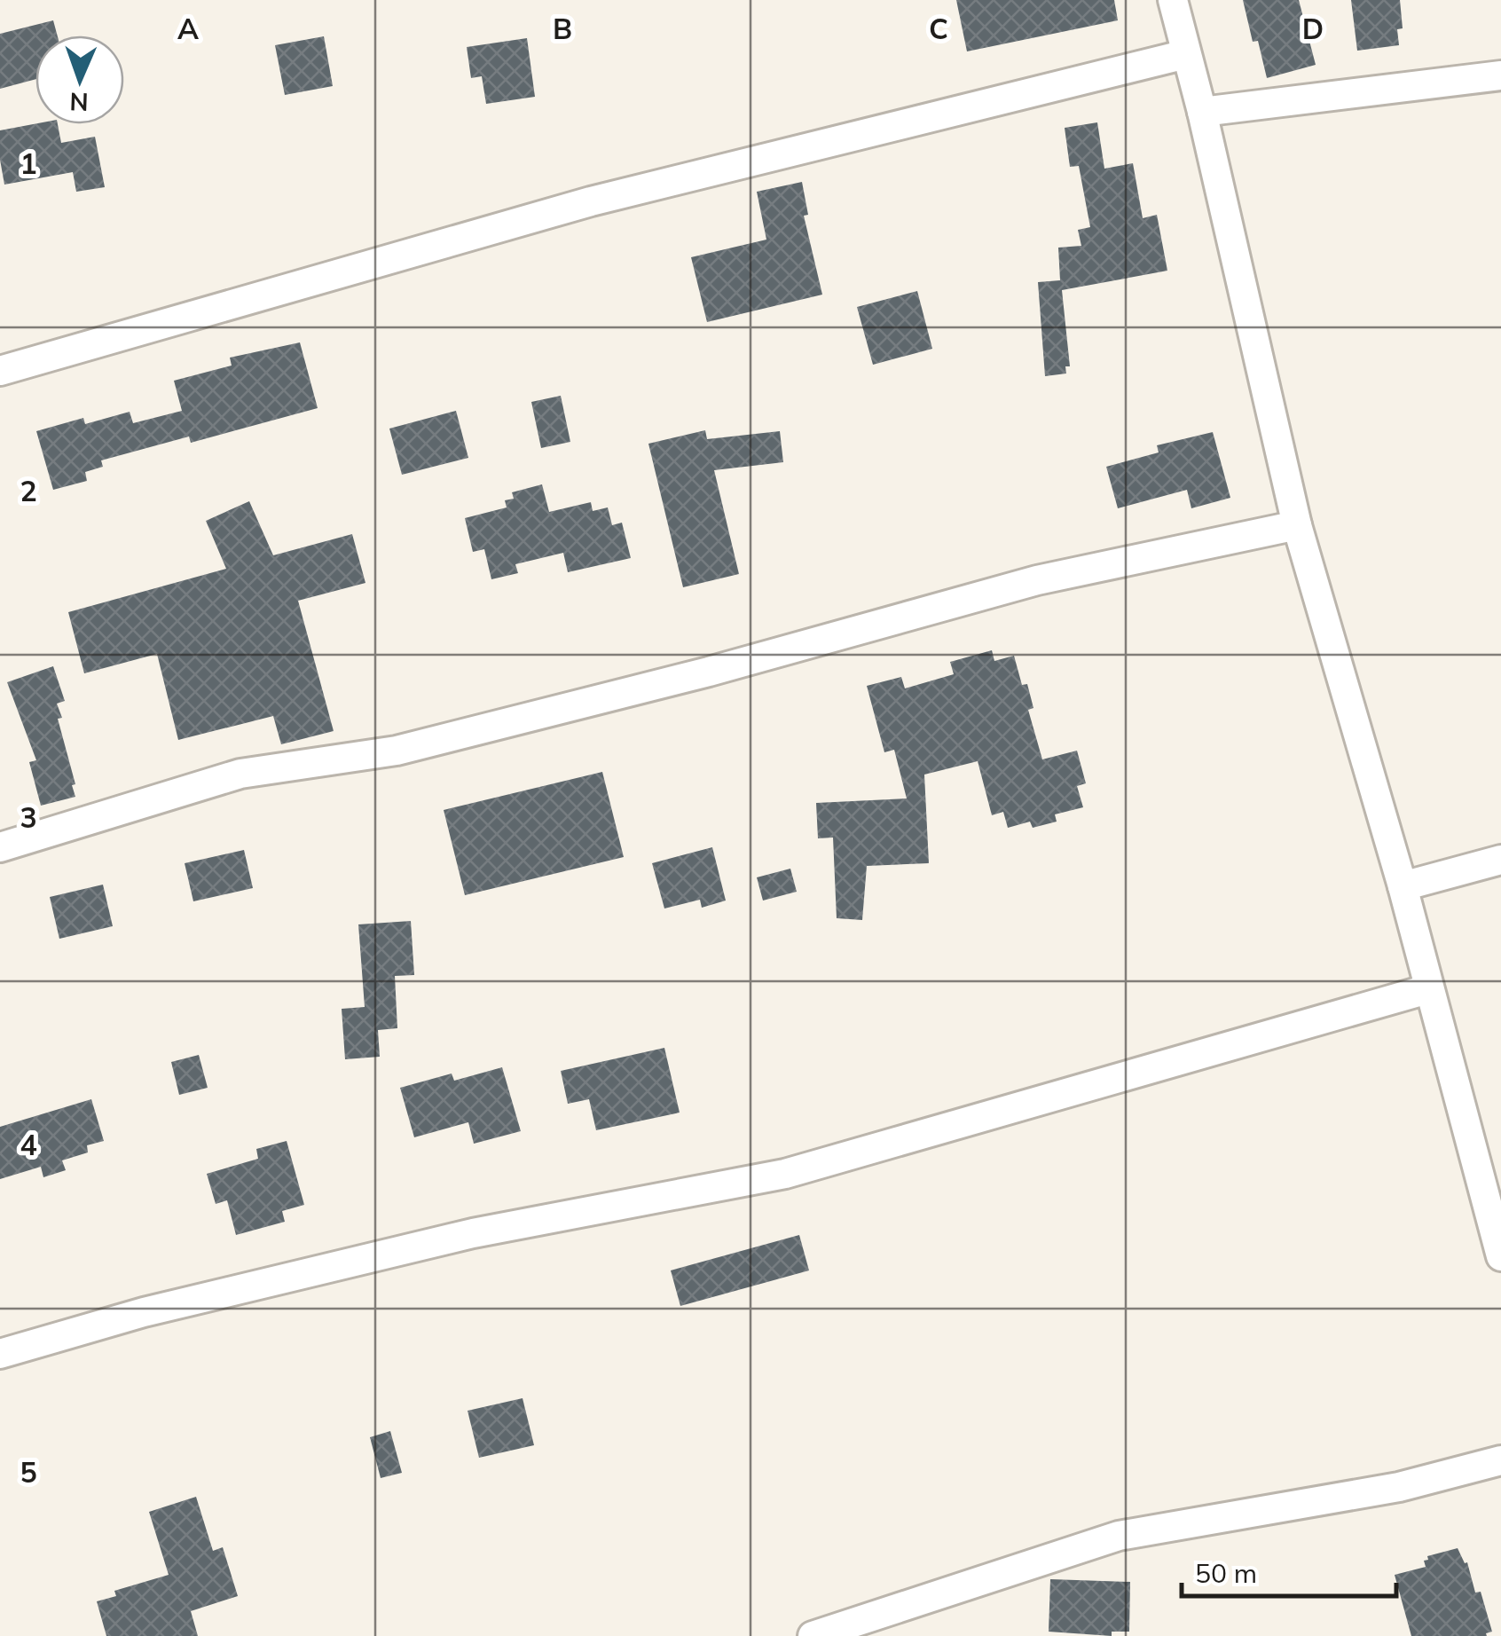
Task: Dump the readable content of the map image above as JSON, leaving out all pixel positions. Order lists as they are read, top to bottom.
{
  "scale_bar": "50 m",
  "north": "bottom",
  "grid": {
    "columns": [
      "A",
      "B",
      "C",
      "D"
    ],
    "rows": [
      "1",
      "2",
      "3",
      "4",
      "5"
    ]
  }
}
